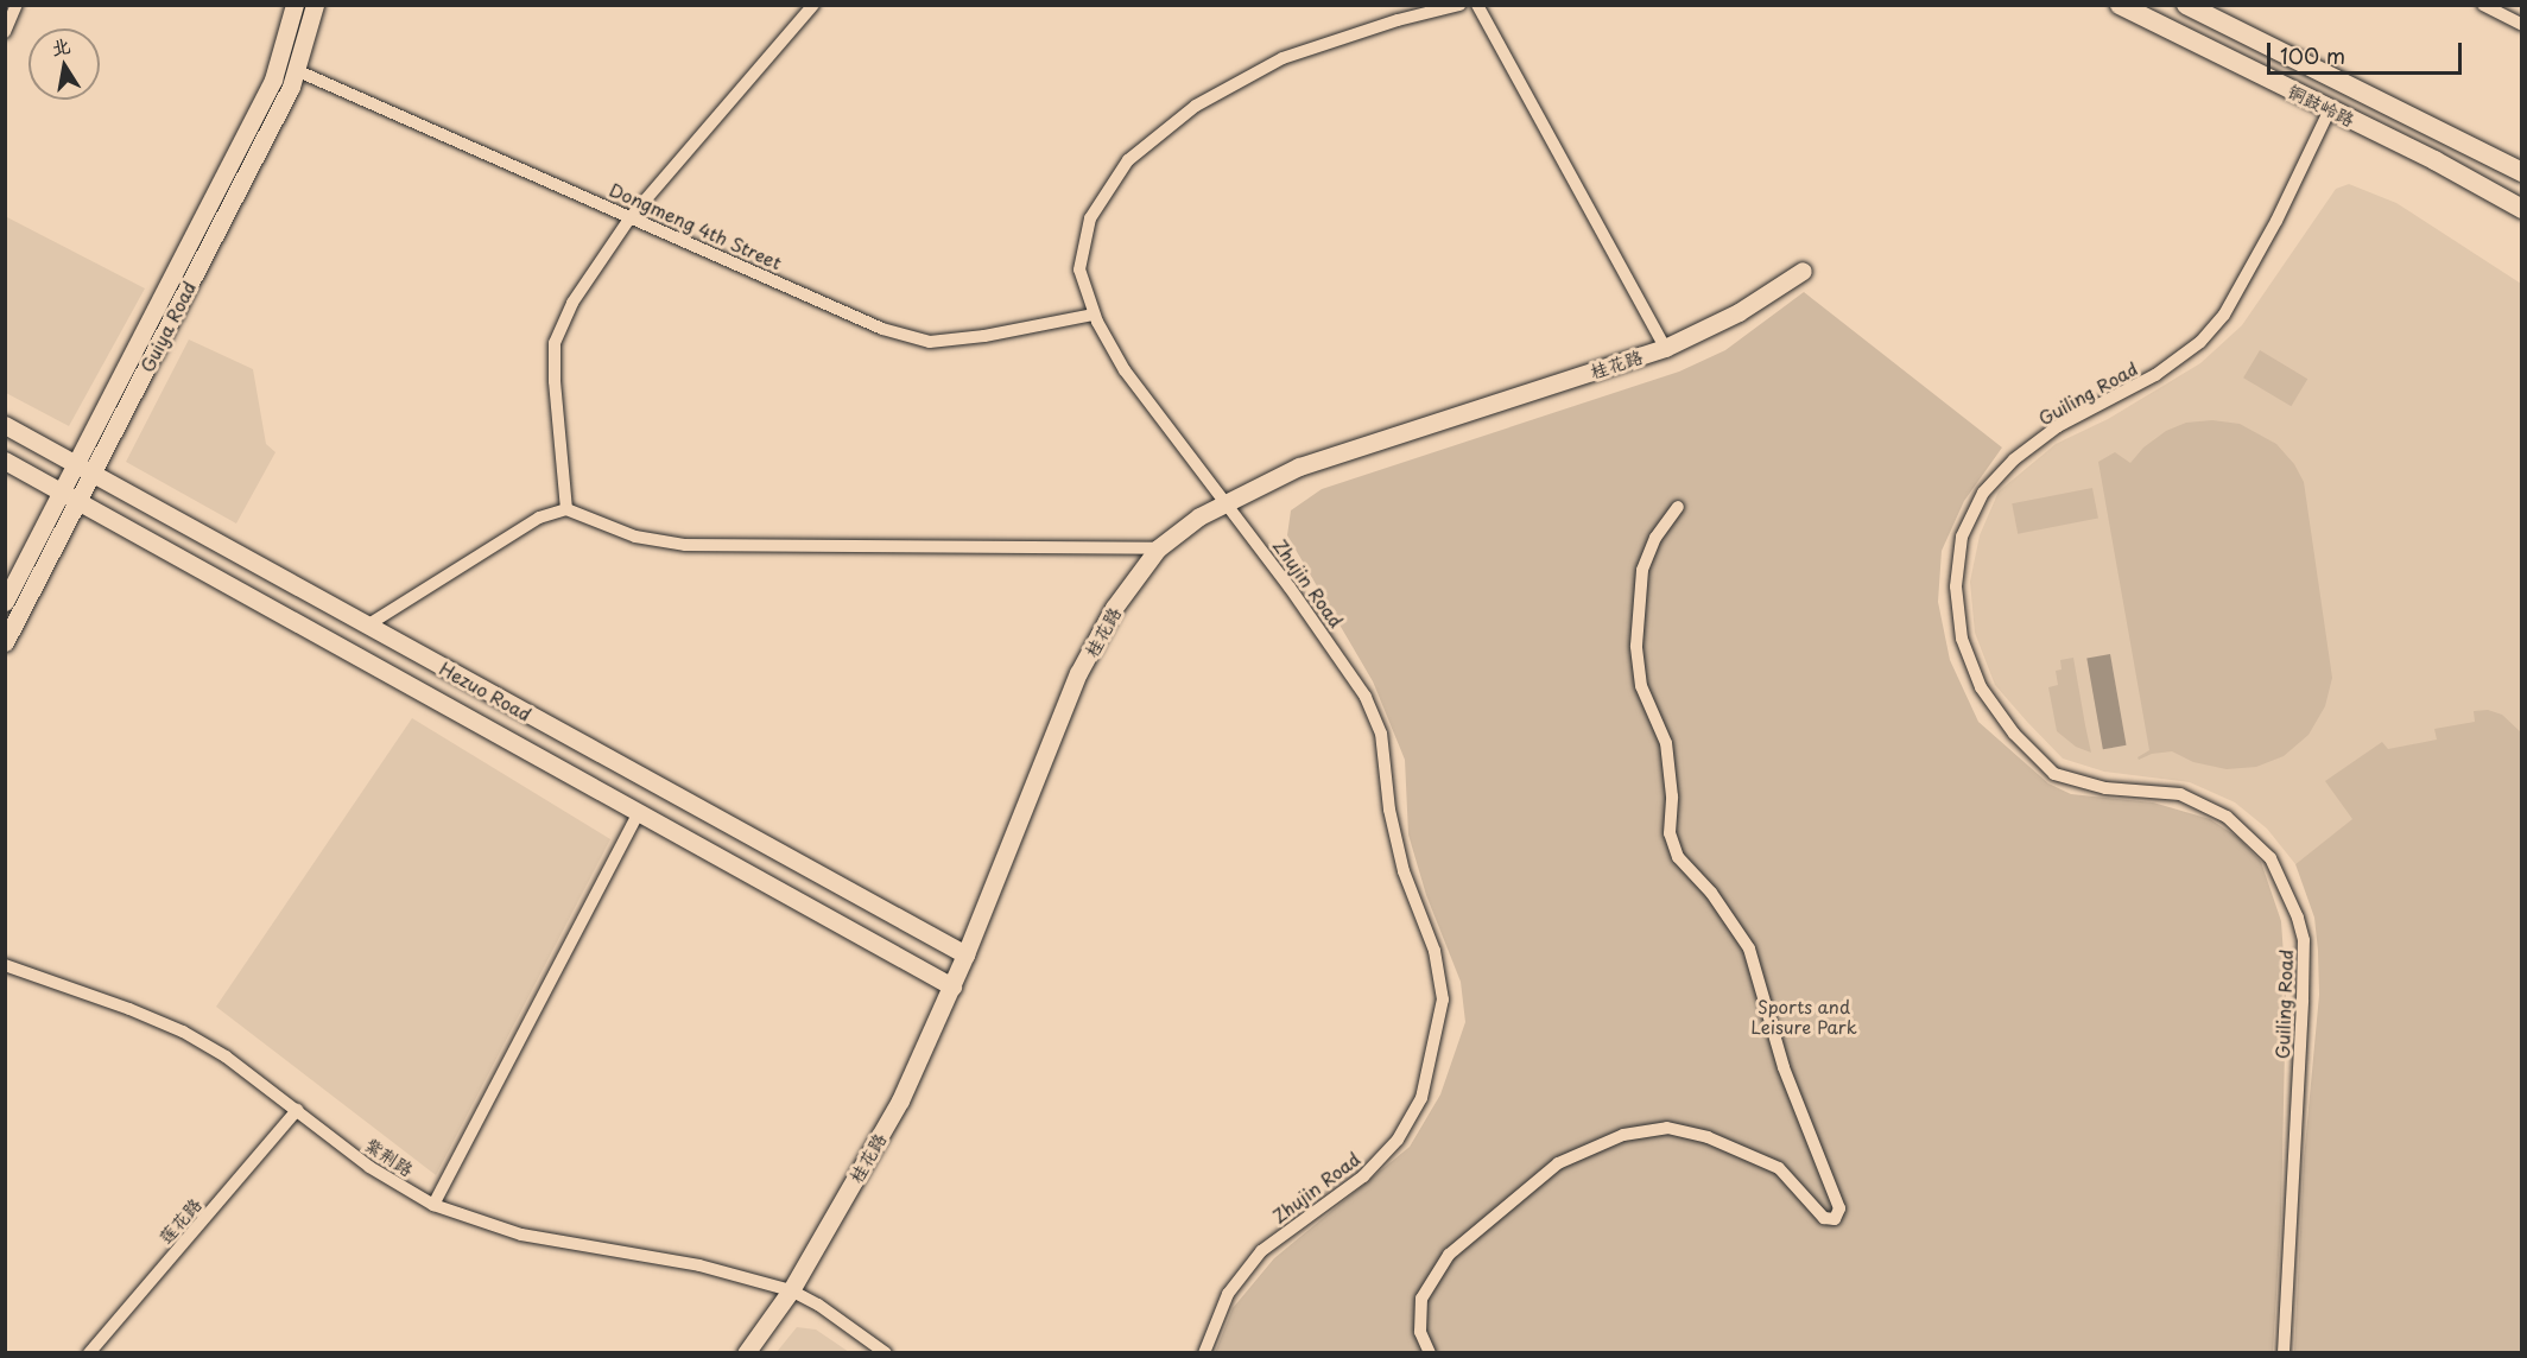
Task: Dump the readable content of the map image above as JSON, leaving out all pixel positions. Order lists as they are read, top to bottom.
{
  "streets": {
    "main road": ["铜鼓岭路"],
    "street": [
      "Dongmeng 4th Street",
      "Guiya Road",
      "桂花路",
      "Guiling Road",
      "Zhujin Road",
      "Hezuo Road",
      "紫荆路",
      "莲花路"
    ]
  },
  "crossings": [
    ["铜鼓岭路", "Guiling Road"],
    ["Dongmeng 4th Street", "Guiya Road"],
    ["Dongmeng 4th Street", "Zhujin Road"],
    ["Guiya Road", "Hezuo Road"],
    ["桂花路", "Zhujin Road"],
    ["桂花路", "Hezuo Road"],
    ["桂花路", "紫荆路"],
    ["紫荆路", "莲花路"]
  ],
  "parks": ["Sports and Leisure Park"],
  "scale_bar": "100 m",
  "north": "top"
}
